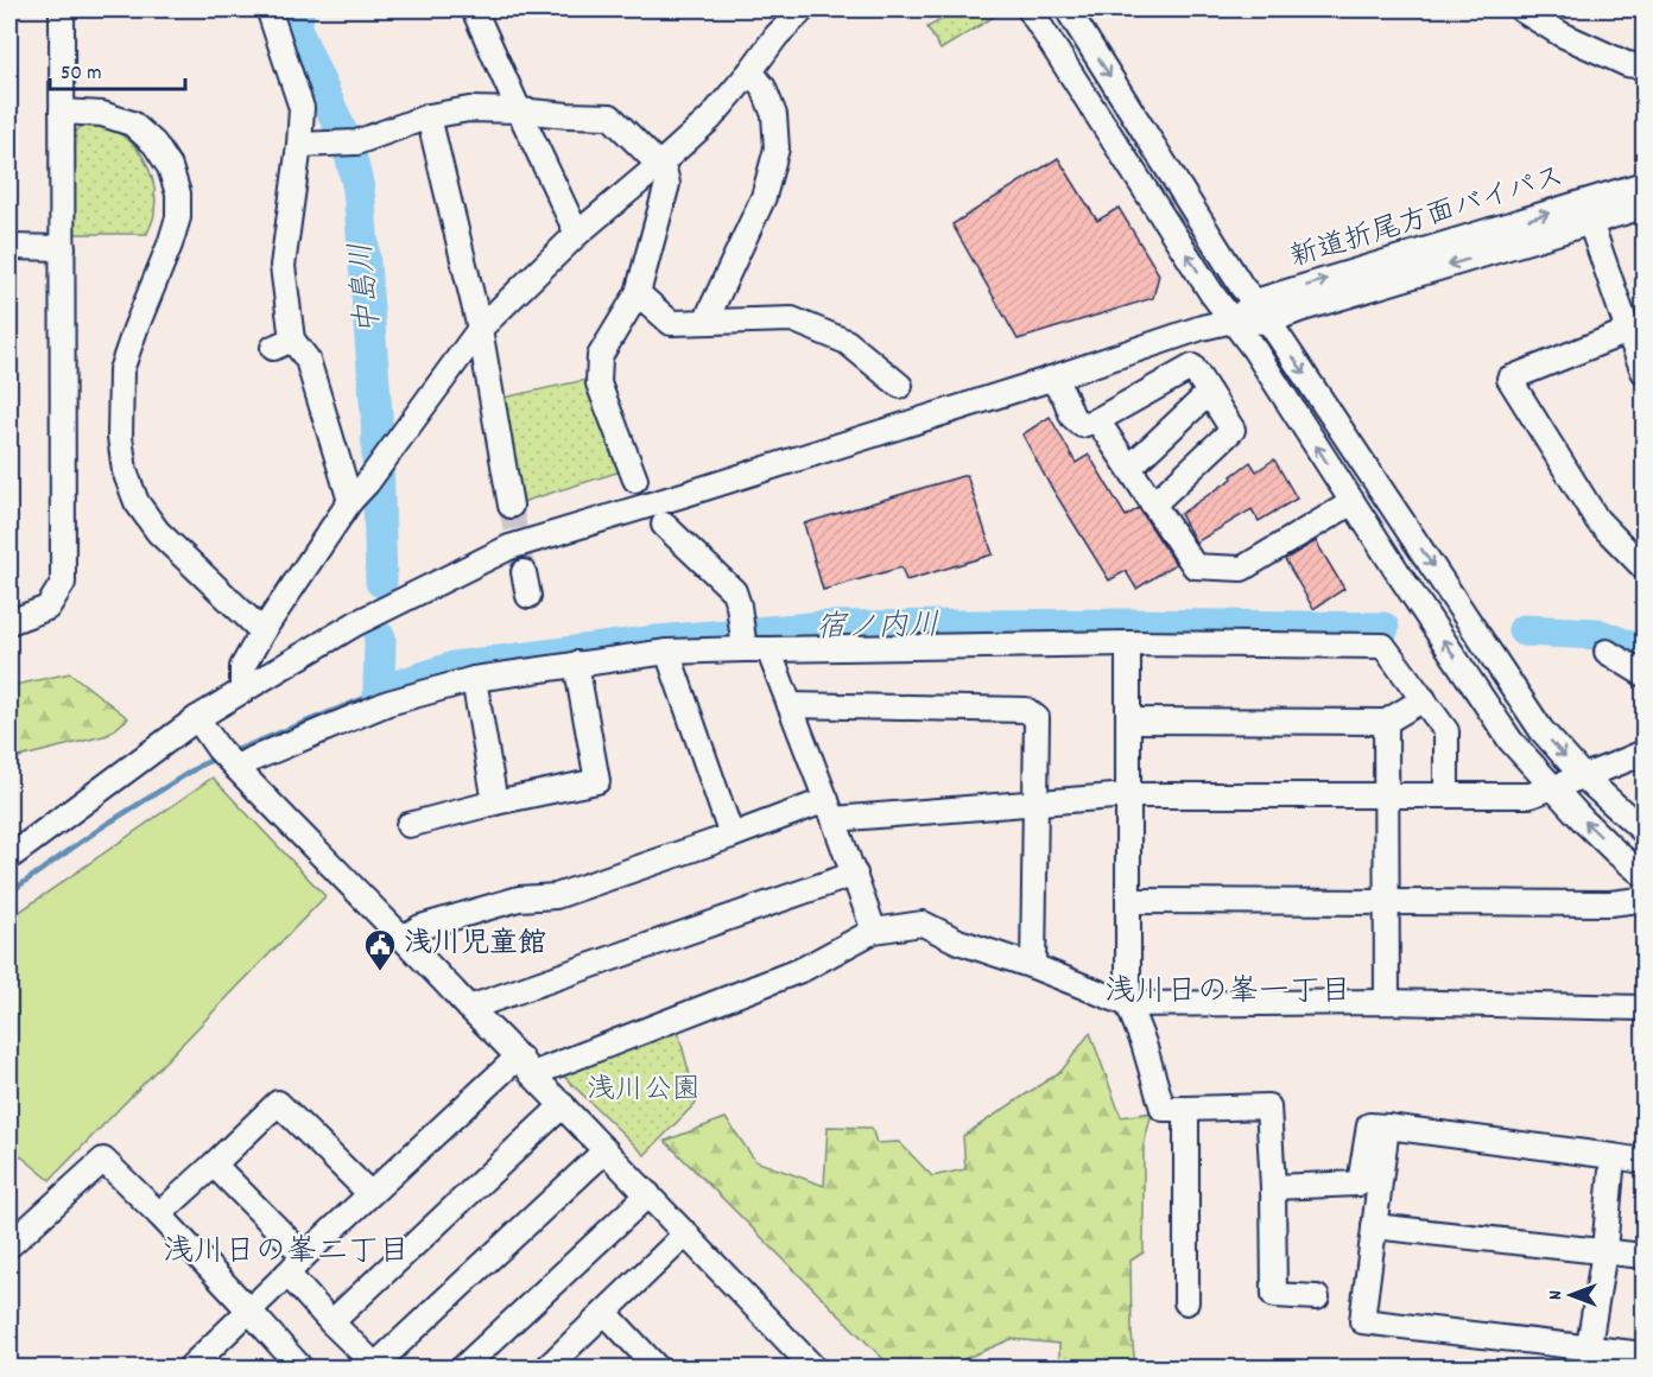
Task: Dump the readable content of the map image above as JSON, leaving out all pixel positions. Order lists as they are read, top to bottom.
{
  "streets": {
    "street": ["新道折尾方面バイパス"]
  },
  "districts": ["浅川日の峯一丁目", "浅川日の峯二丁目"],
  "water": ["中島川", "宿ノ内川"],
  "parks": ["浅川公園"],
  "places": {
    "public building": ["浅川児童館"]
  },
  "scale_bar": "50 m",
  "north": "left"
}
